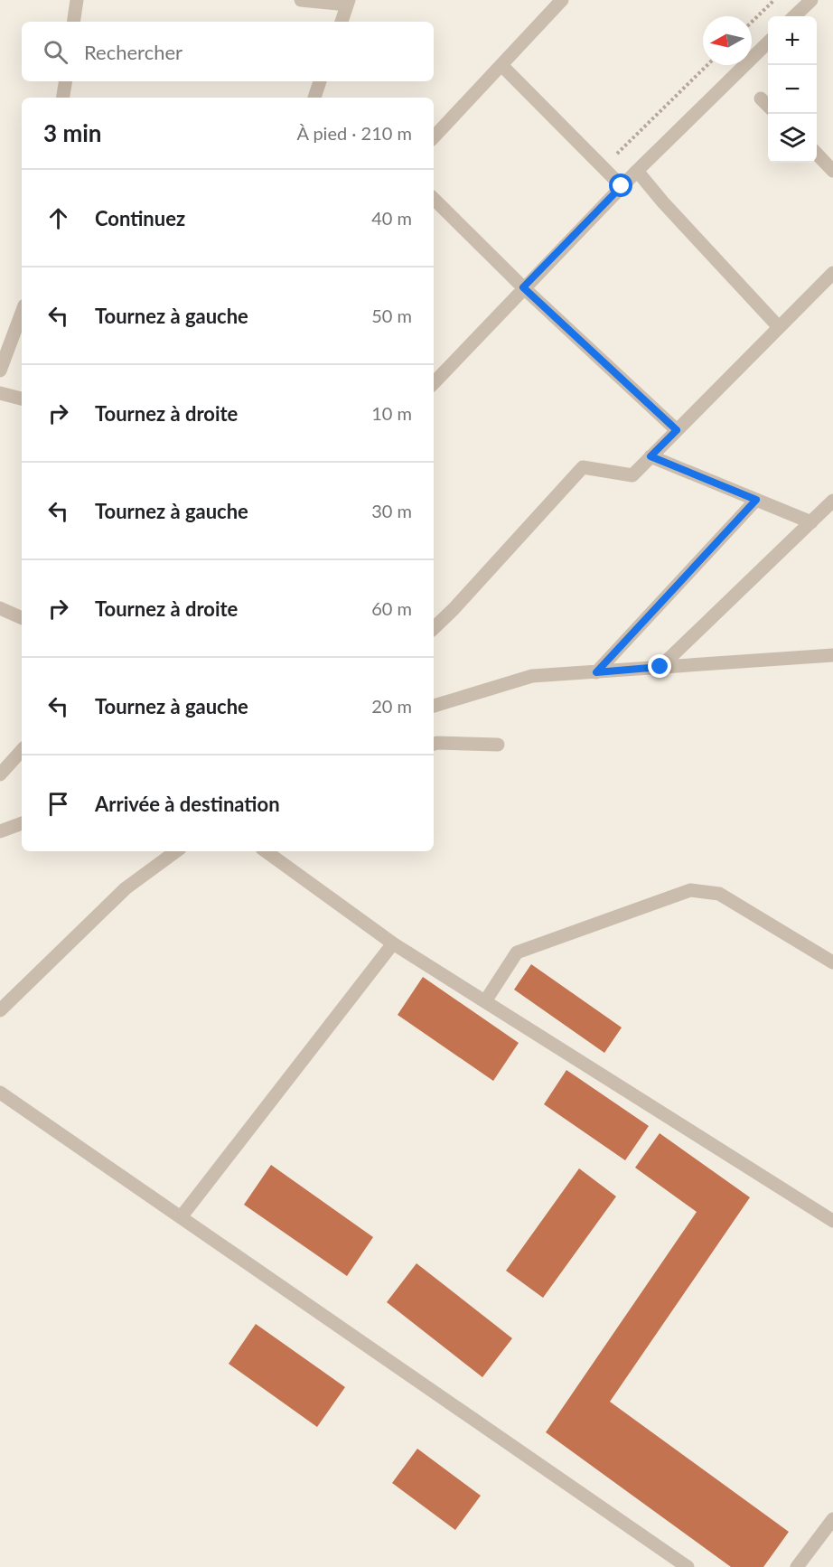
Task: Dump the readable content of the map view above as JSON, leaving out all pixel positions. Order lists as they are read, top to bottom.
{
  "north": "left",
  "page": {
    "map_buttons": ["+", "−"],
    "search": "Rechercher",
    "heading": ["3 min", "À pied · 210 m"],
    "list": [
      ["Continuez", "40 m"],
      ["Tournez à gauche", "50 m"],
      ["Tournez à droite", "10 m"],
      ["Tournez à gauche", "30 m"],
      ["Tournez à droite", "60 m"],
      ["Tournez à gauche", "20 m"],
      "Arrivée à destination"
    ]
  }
}
